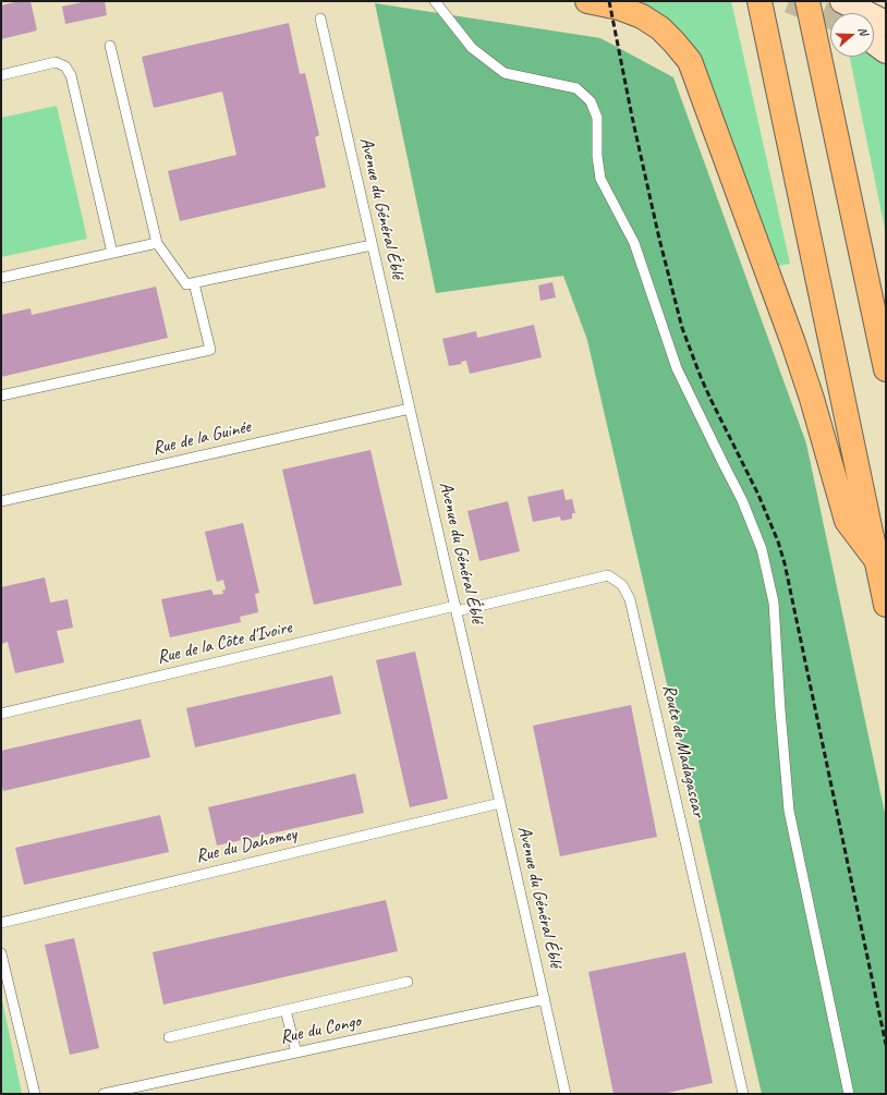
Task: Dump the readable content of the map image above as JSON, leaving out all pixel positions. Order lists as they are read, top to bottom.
{
  "streets": {
    "lane": [
      "Avenue du Général Éblé",
      "Rue de la Guinée",
      "Rue de la Côte d'Ivoire",
      "Route de Madagascar",
      "Rue du Dahomey",
      "Rue du Congo"
    ]
  },
  "crossings": [
    ["Avenue du Général Éblé", "Rue de la Guinée"],
    ["Avenue du Général Éblé", "Rue de la Côte d'Ivoire"],
    ["Avenue du Général Éblé", "Route de Madagascar"],
    ["Avenue du Général Éblé", "Rue du Dahomey"],
    ["Avenue du Général Éblé", "Rue du Congo"],
    ["Rue de la Côte d'Ivoire", "Route de Madagascar"]
  ],
  "north": "right"
}
